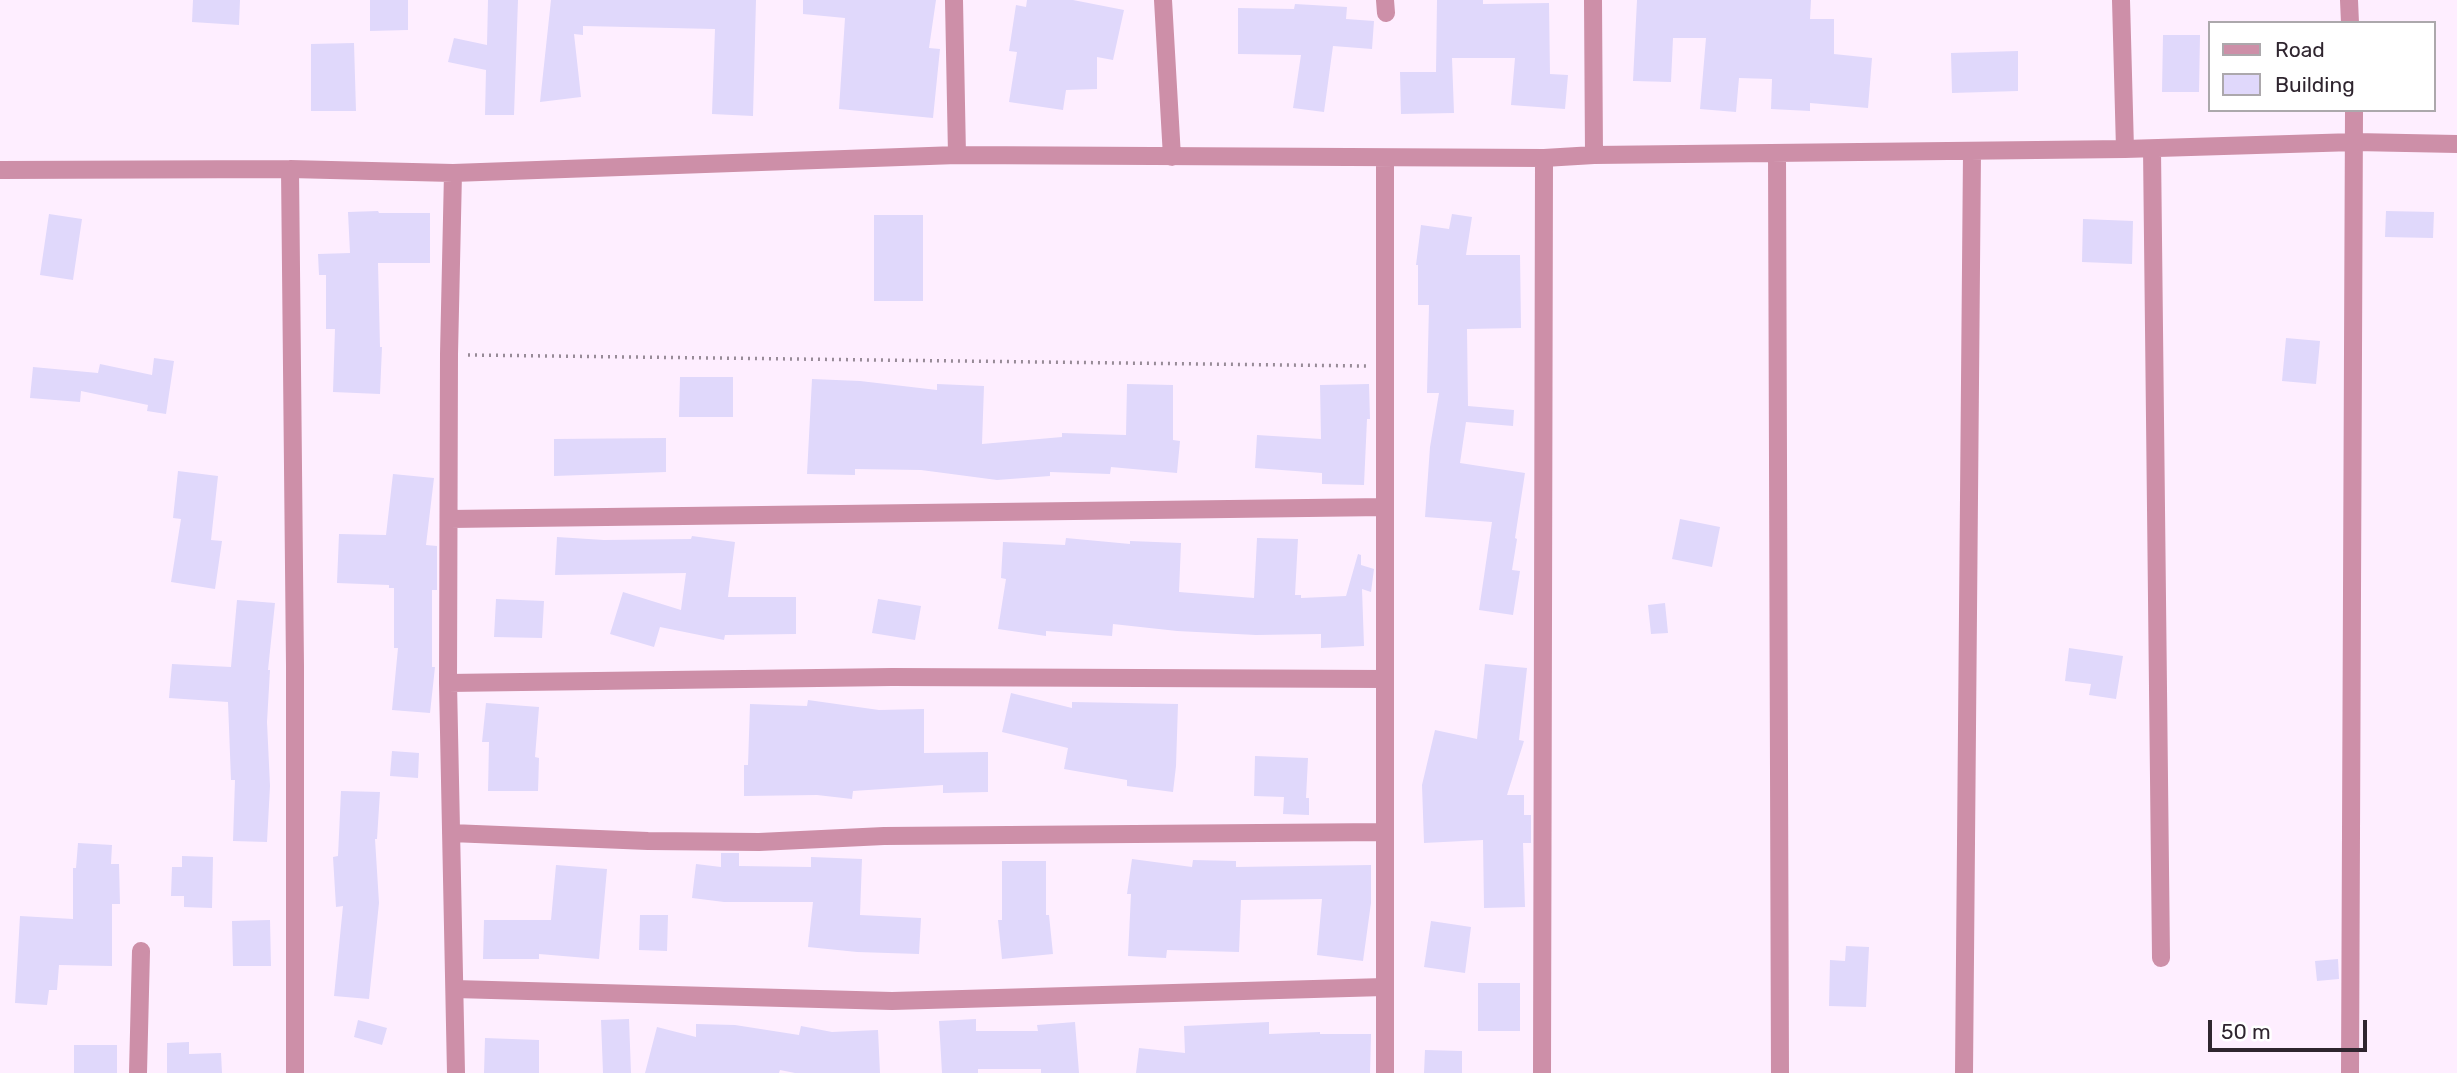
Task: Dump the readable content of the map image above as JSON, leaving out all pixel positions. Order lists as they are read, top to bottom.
{
  "legend": ["Road", "Building"],
  "scale_bar": "50 m"
}
